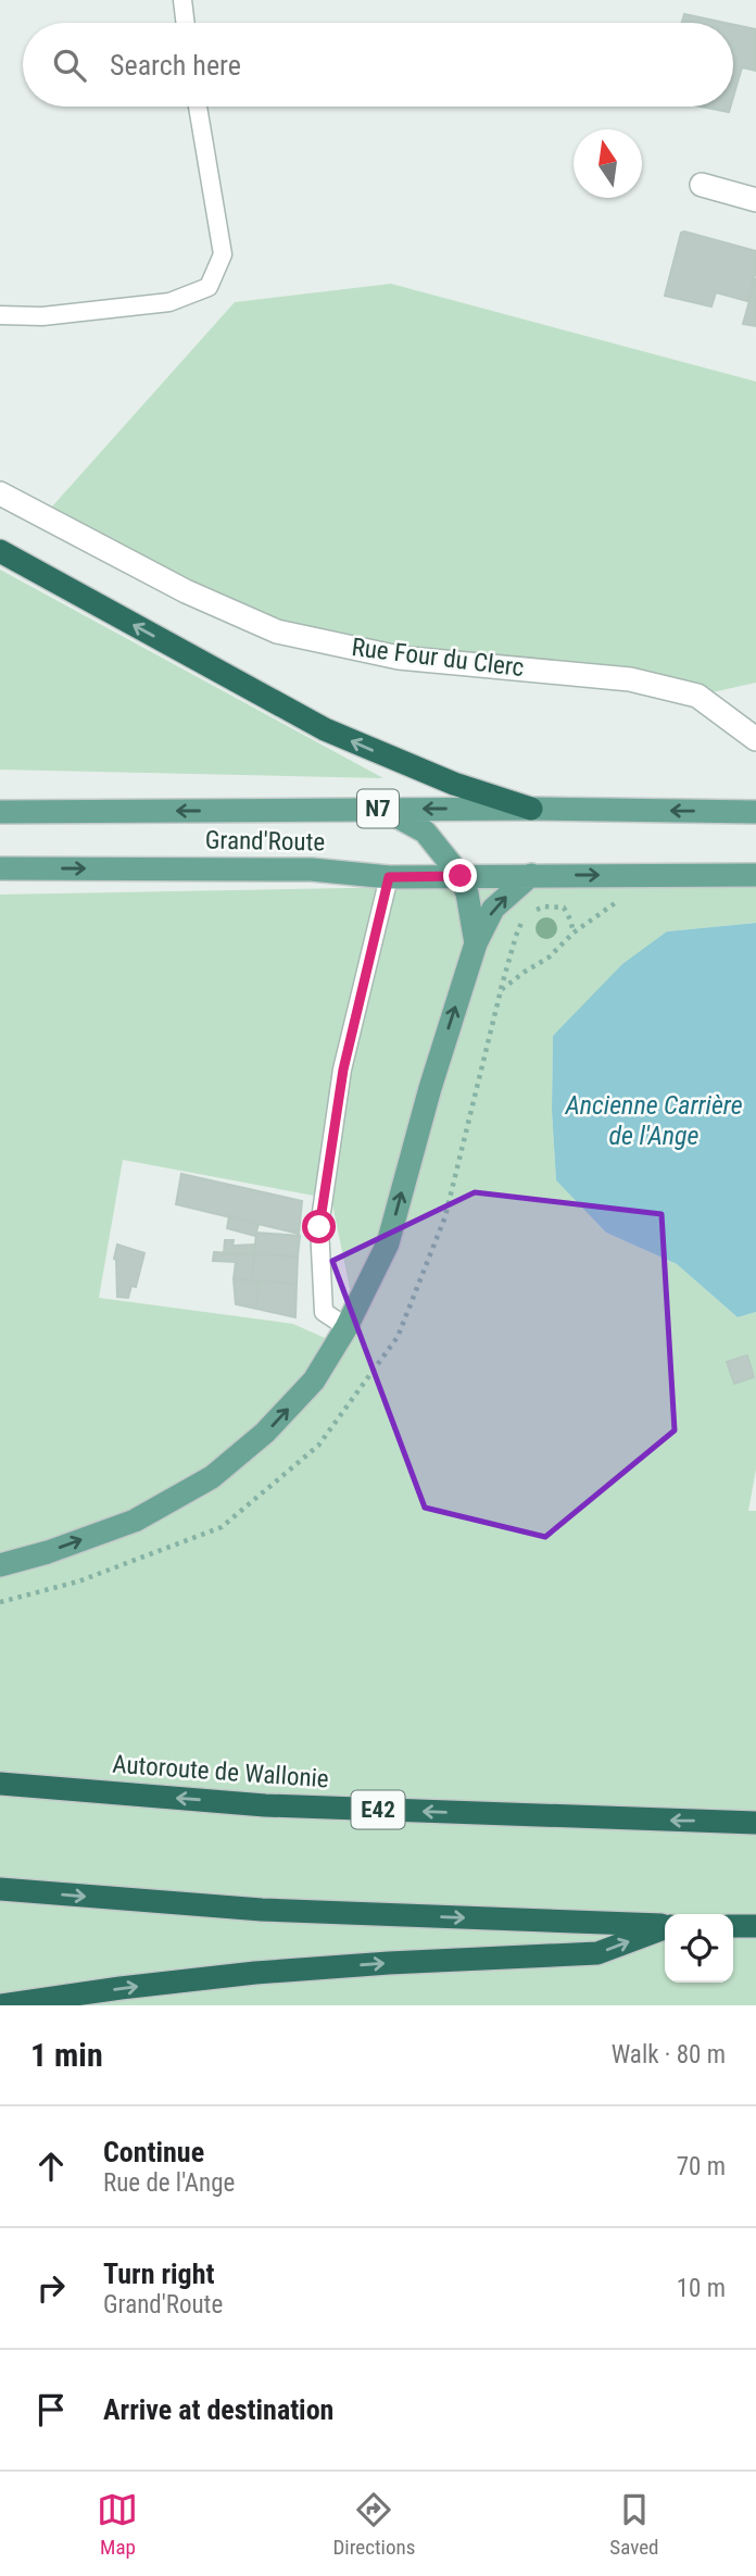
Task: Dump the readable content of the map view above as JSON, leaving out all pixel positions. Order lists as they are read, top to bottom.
{
  "streets": {
    "highway": ["Autoroute de Wallonie", "E42"],
    "main road": ["N7", "Grand'Route"],
    "street": ["Rue Four du Clerc"]
  },
  "water": ["Ancienne Carrière de l'Ange"],
  "north": "top",
  "page": {
    "search": "Search here",
    "heading": ["1 min", "Walk · 80 m"],
    "list": [
      ["Continue", "Rue de l'Ange", "70 m"],
      ["Turn right", "Grand'Route", "10 m"],
      "Arrive at destination"
    ],
    "nav": ["Map", "Directions", "Saved"]
  }
}
